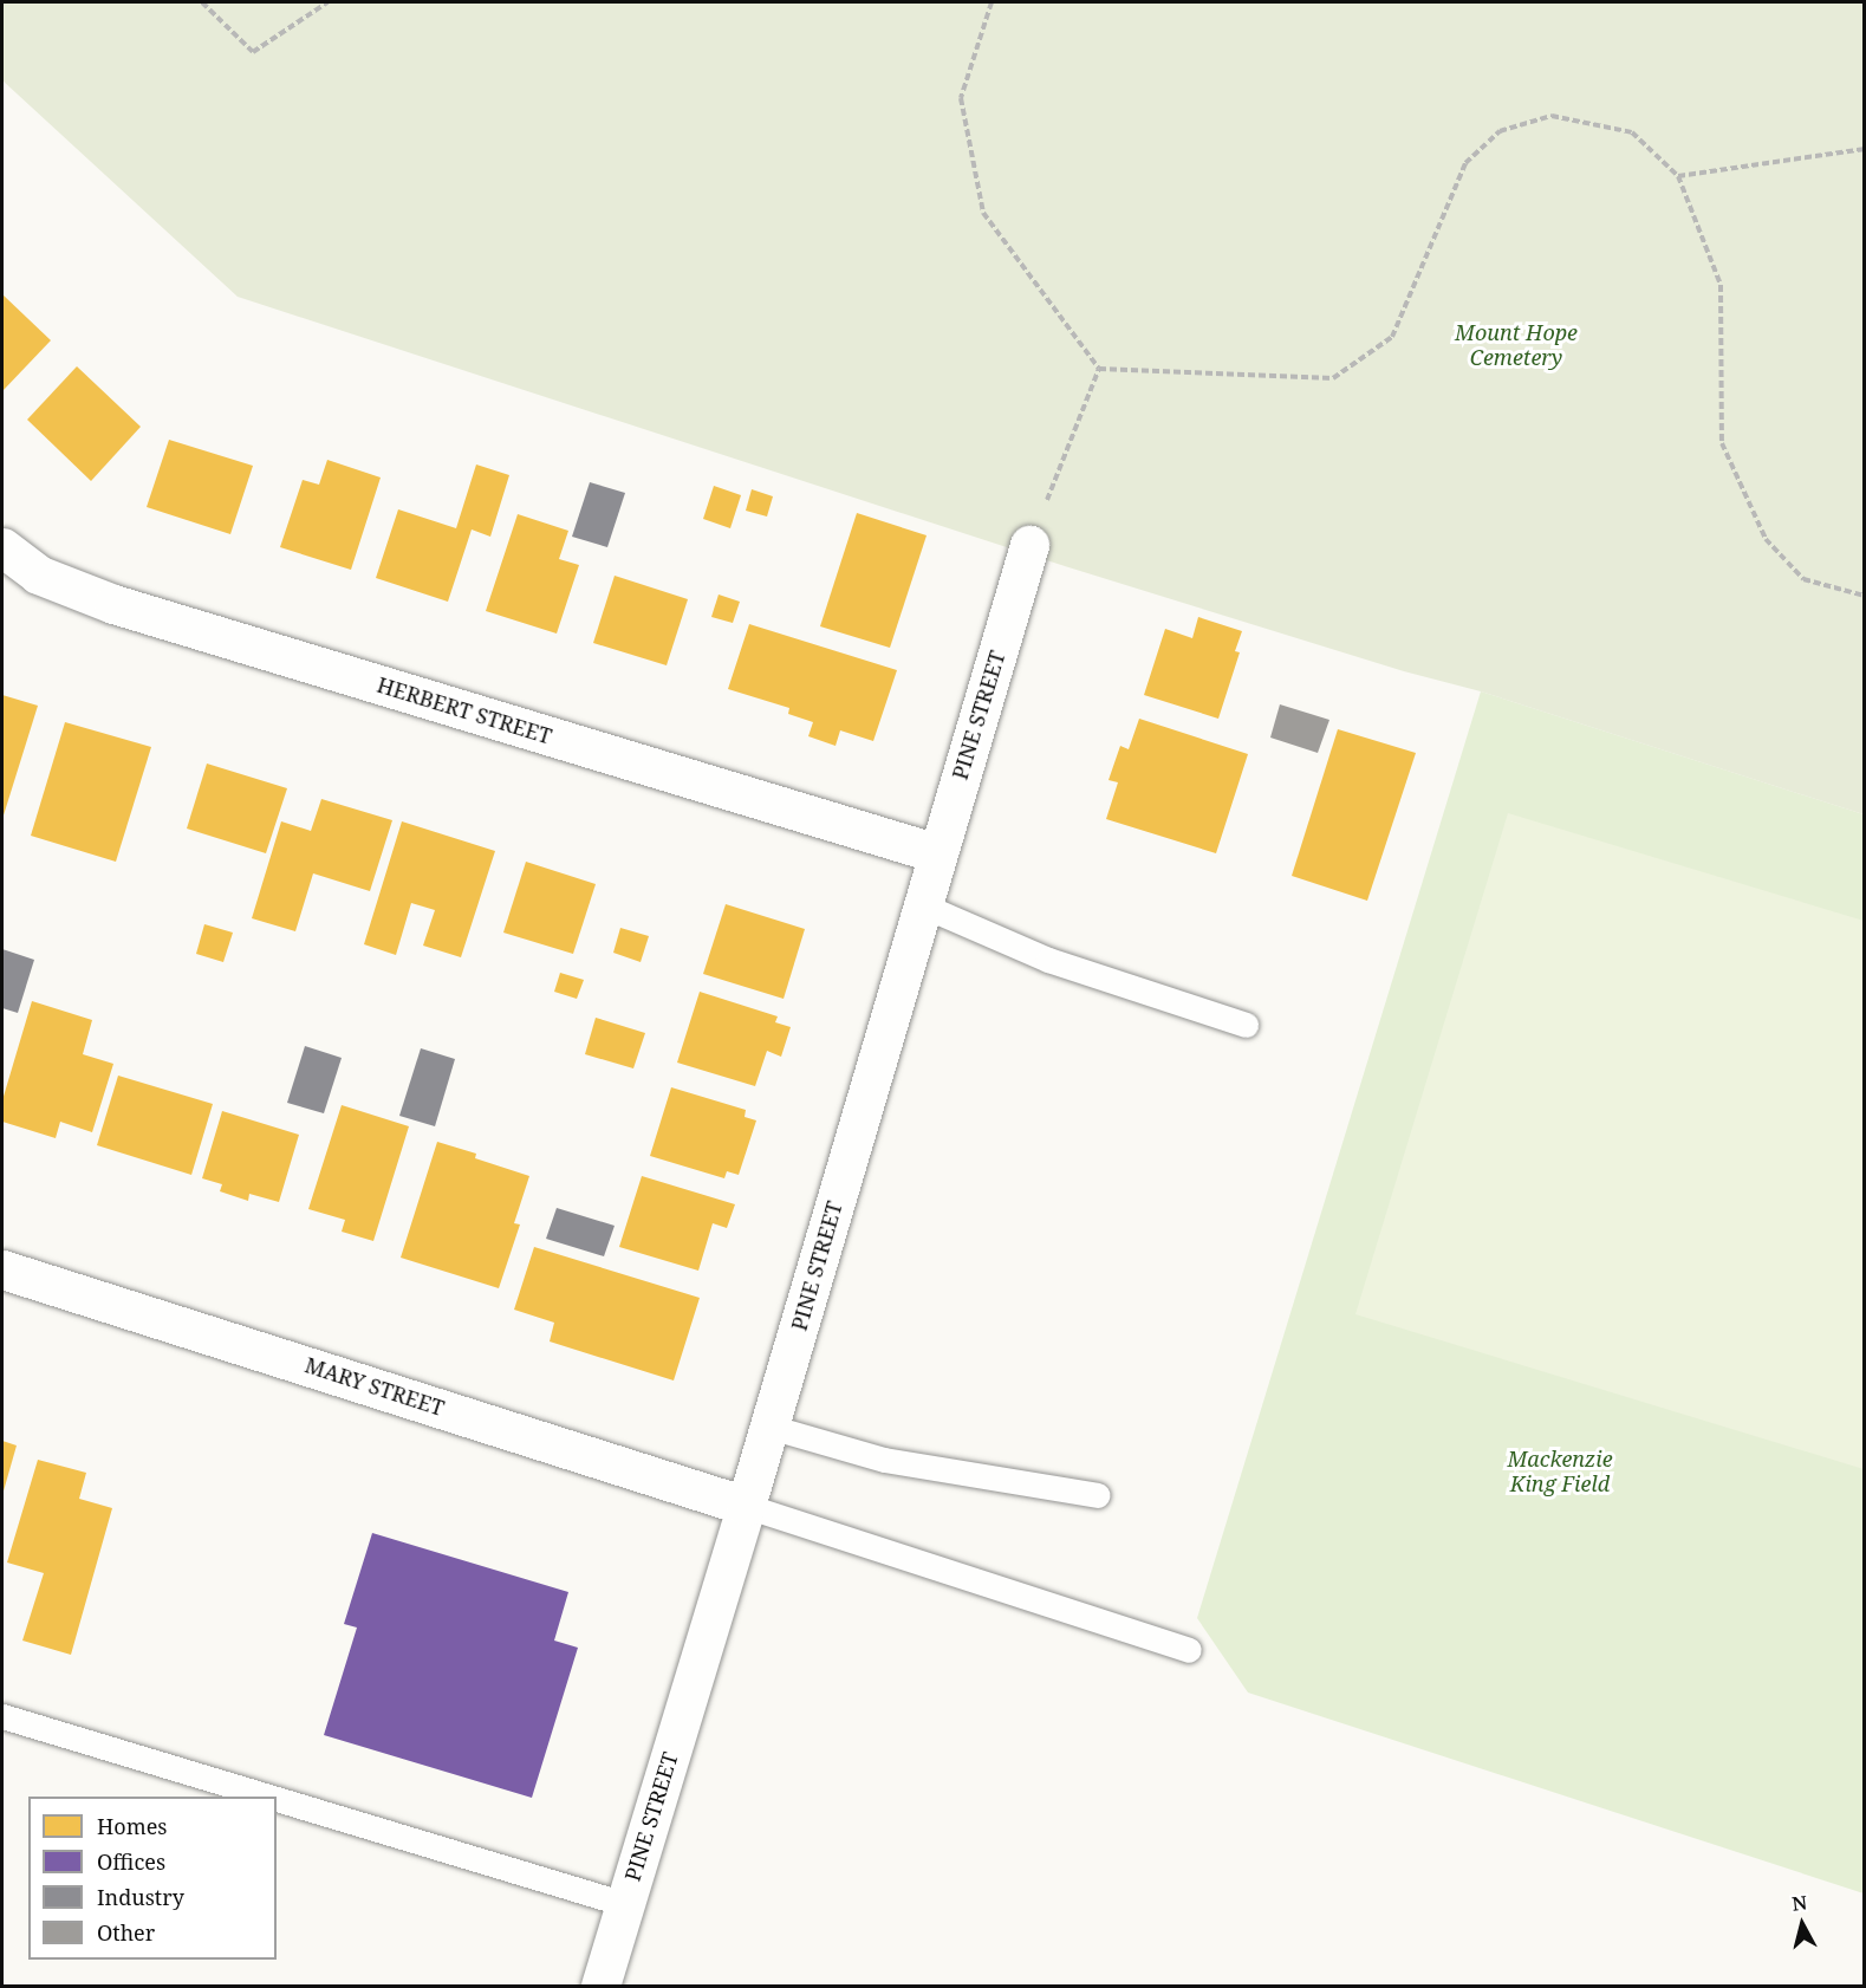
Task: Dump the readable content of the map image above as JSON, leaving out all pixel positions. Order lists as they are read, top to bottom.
{
  "streets": {
    "street": ["HERBERT STREET", "PINE STREET", "MARY STREET"]
  },
  "crossings": [
    ["HERBERT STREET", "PINE STREET"],
    ["PINE STREET", "MARY STREET"]
  ],
  "parks": ["Mount Hope Cemetery", "Mackenzie King Field"],
  "legend": [
    "Homes",
    "Offices",
    "Industry",
    "Other"
  ],
  "north": "top"
}
